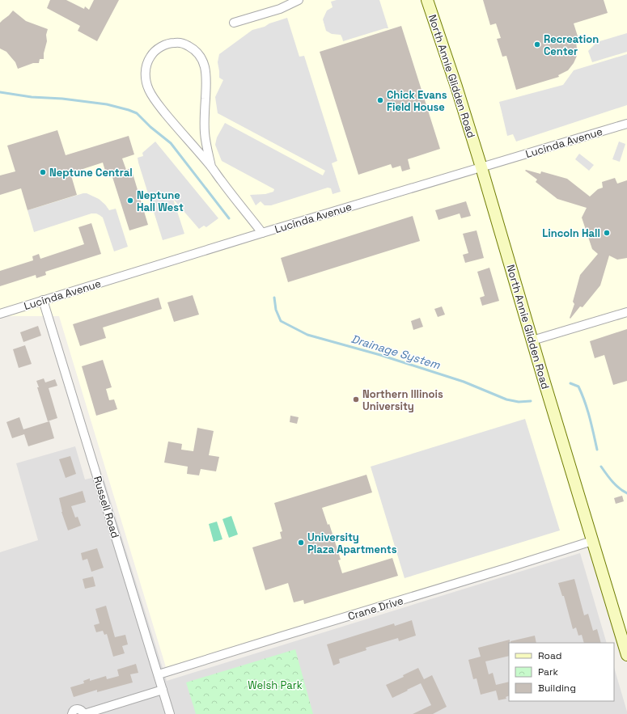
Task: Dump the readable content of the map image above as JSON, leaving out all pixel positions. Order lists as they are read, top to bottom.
{
  "streets": {
    "main road": ["North Annie Glidden Road"],
    "street": ["Lucinda Avenue", "Russell Road", "Crane Drive"]
  },
  "crossings": [
    ["North Annie Glidden Road", "Lucinda Avenue"],
    ["North Annie Glidden Road", "Crane Drive"],
    ["Lucinda Avenue", "Russell Road"],
    ["Russell Road", "Crane Drive"]
  ],
  "water": ["Drainage System"],
  "parks": ["Welsh Park"],
  "places": [
    "Recreation Center",
    "Chick Evans Field House",
    "Neptune Central",
    "Neptune Hall West",
    "Lincoln Hall",
    "Northern Illinois University",
    "University Plaza Apartments"
  ],
  "legend": ["Road", "Park", "Building"]
}
